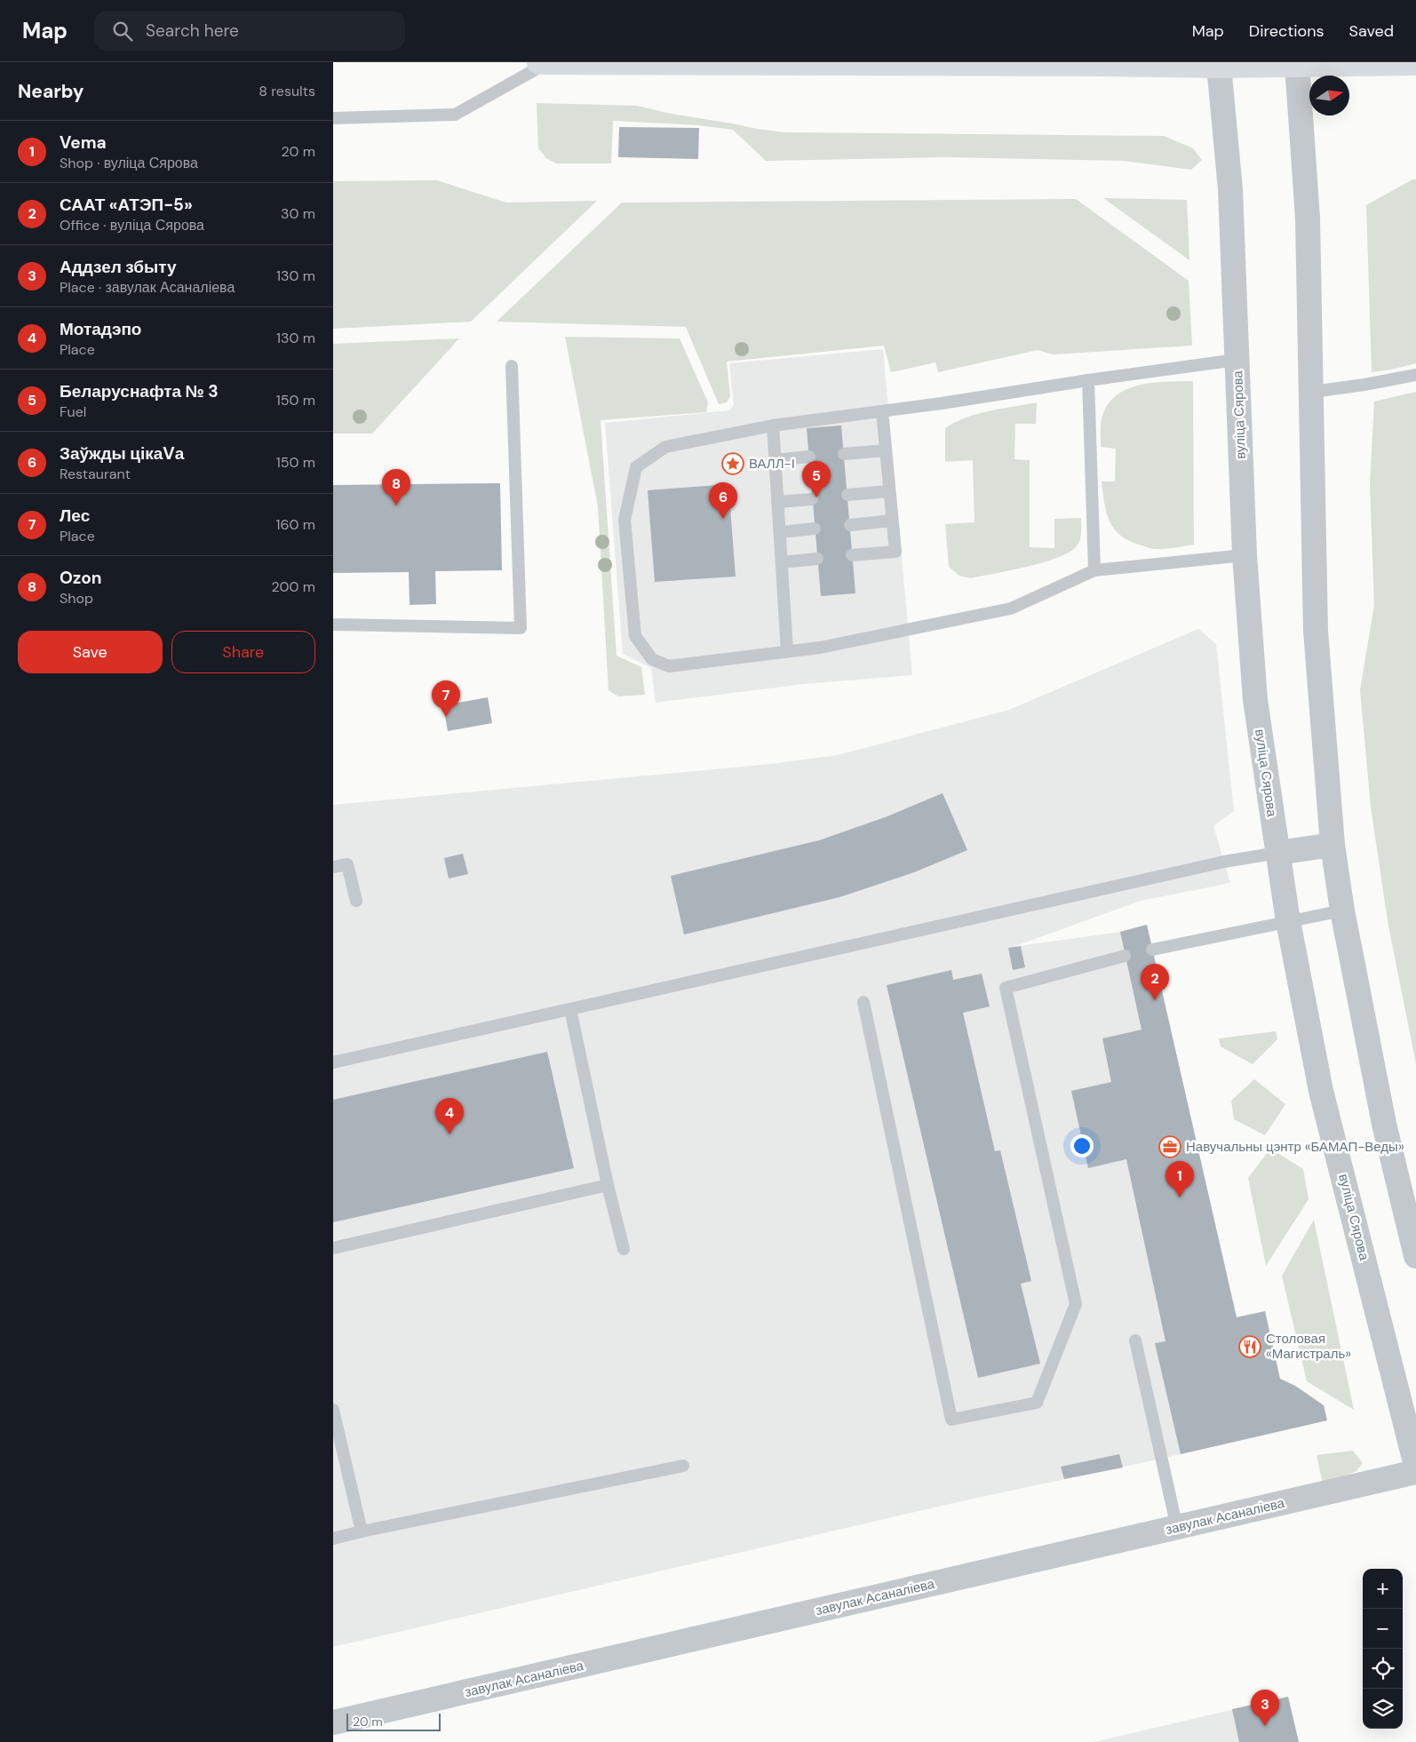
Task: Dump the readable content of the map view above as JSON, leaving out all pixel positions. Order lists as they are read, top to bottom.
{
  "streets": {
    "street": ["вуліца Сярова", "завулак Асаналіева"]
  },
  "places": {
    "place": ["ВАЛЛ-І"],
    "office": ["Навучальны цэнтр «БАМАП-Веды»"],
    "restaurant": ["Столовая «Магистраль»"]
  },
  "scale_bar": "20 m",
  "north": "right",
  "page": {
    "header": "Map",
    "search": "Search here",
    "nav": ["Map", "Directions", "Saved"],
    "heading": ["Nearby", "8 results"],
    "list": [
      {
        "mark": "1",
        "name": "Vema",
        "note": "Shop · вуліца Сярова",
        "value": "20 m"
      },
      {
        "mark": "2",
        "name": "СААТ «АТЭП-5»",
        "note": "Office · вуліца Сярова",
        "value": "30 m"
      },
      {
        "mark": "3",
        "name": "Аддзел збыту",
        "note": "Place · завулак Асаналіева",
        "value": "130 m"
      },
      {
        "mark": "4",
        "name": "Мотадэпо",
        "note": "Place",
        "value": "130 m"
      },
      {
        "mark": "5",
        "name": "Беларуснафта № 3",
        "note": "Fuel",
        "value": "150 m"
      },
      {
        "mark": "6",
        "name": "Заўжды цікаVа",
        "note": "Restaurant",
        "value": "150 m"
      },
      {
        "mark": "7",
        "name": "Лес",
        "note": "Place",
        "value": "160 m"
      },
      {
        "mark": "8",
        "name": "Ozon",
        "note": "Shop",
        "value": "200 m"
      }
    ],
    "pins": [
      "5",
      "8",
      "6",
      "7",
      "2",
      "4",
      "1",
      "3"
    ],
    "buttons": ["Save", "Share"],
    "map_buttons": ["+", "−"],
    "scale": "20 m"
  }
}
